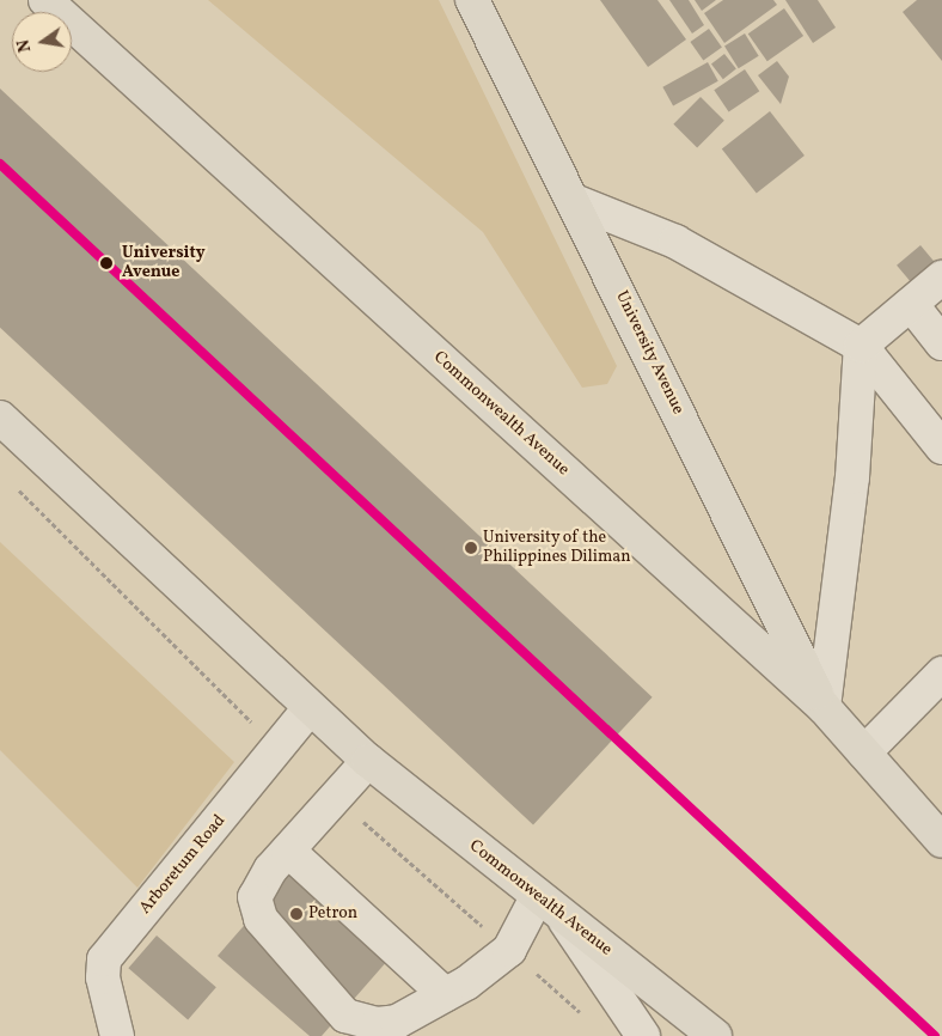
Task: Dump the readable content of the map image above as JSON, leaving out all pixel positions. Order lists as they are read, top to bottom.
{
  "streets": {
    "main road": ["University Avenue", "Commonwealth Avenue"],
    "street": ["Arboretum Road"]
  },
  "crossings": [
    ["University Avenue", "Commonwealth Avenue"],
    ["Commonwealth Avenue", "Arboretum Road"]
  ],
  "places": ["University Avenue", "University of the Philippines Diliman", "Petron"],
  "north": "left"
}
